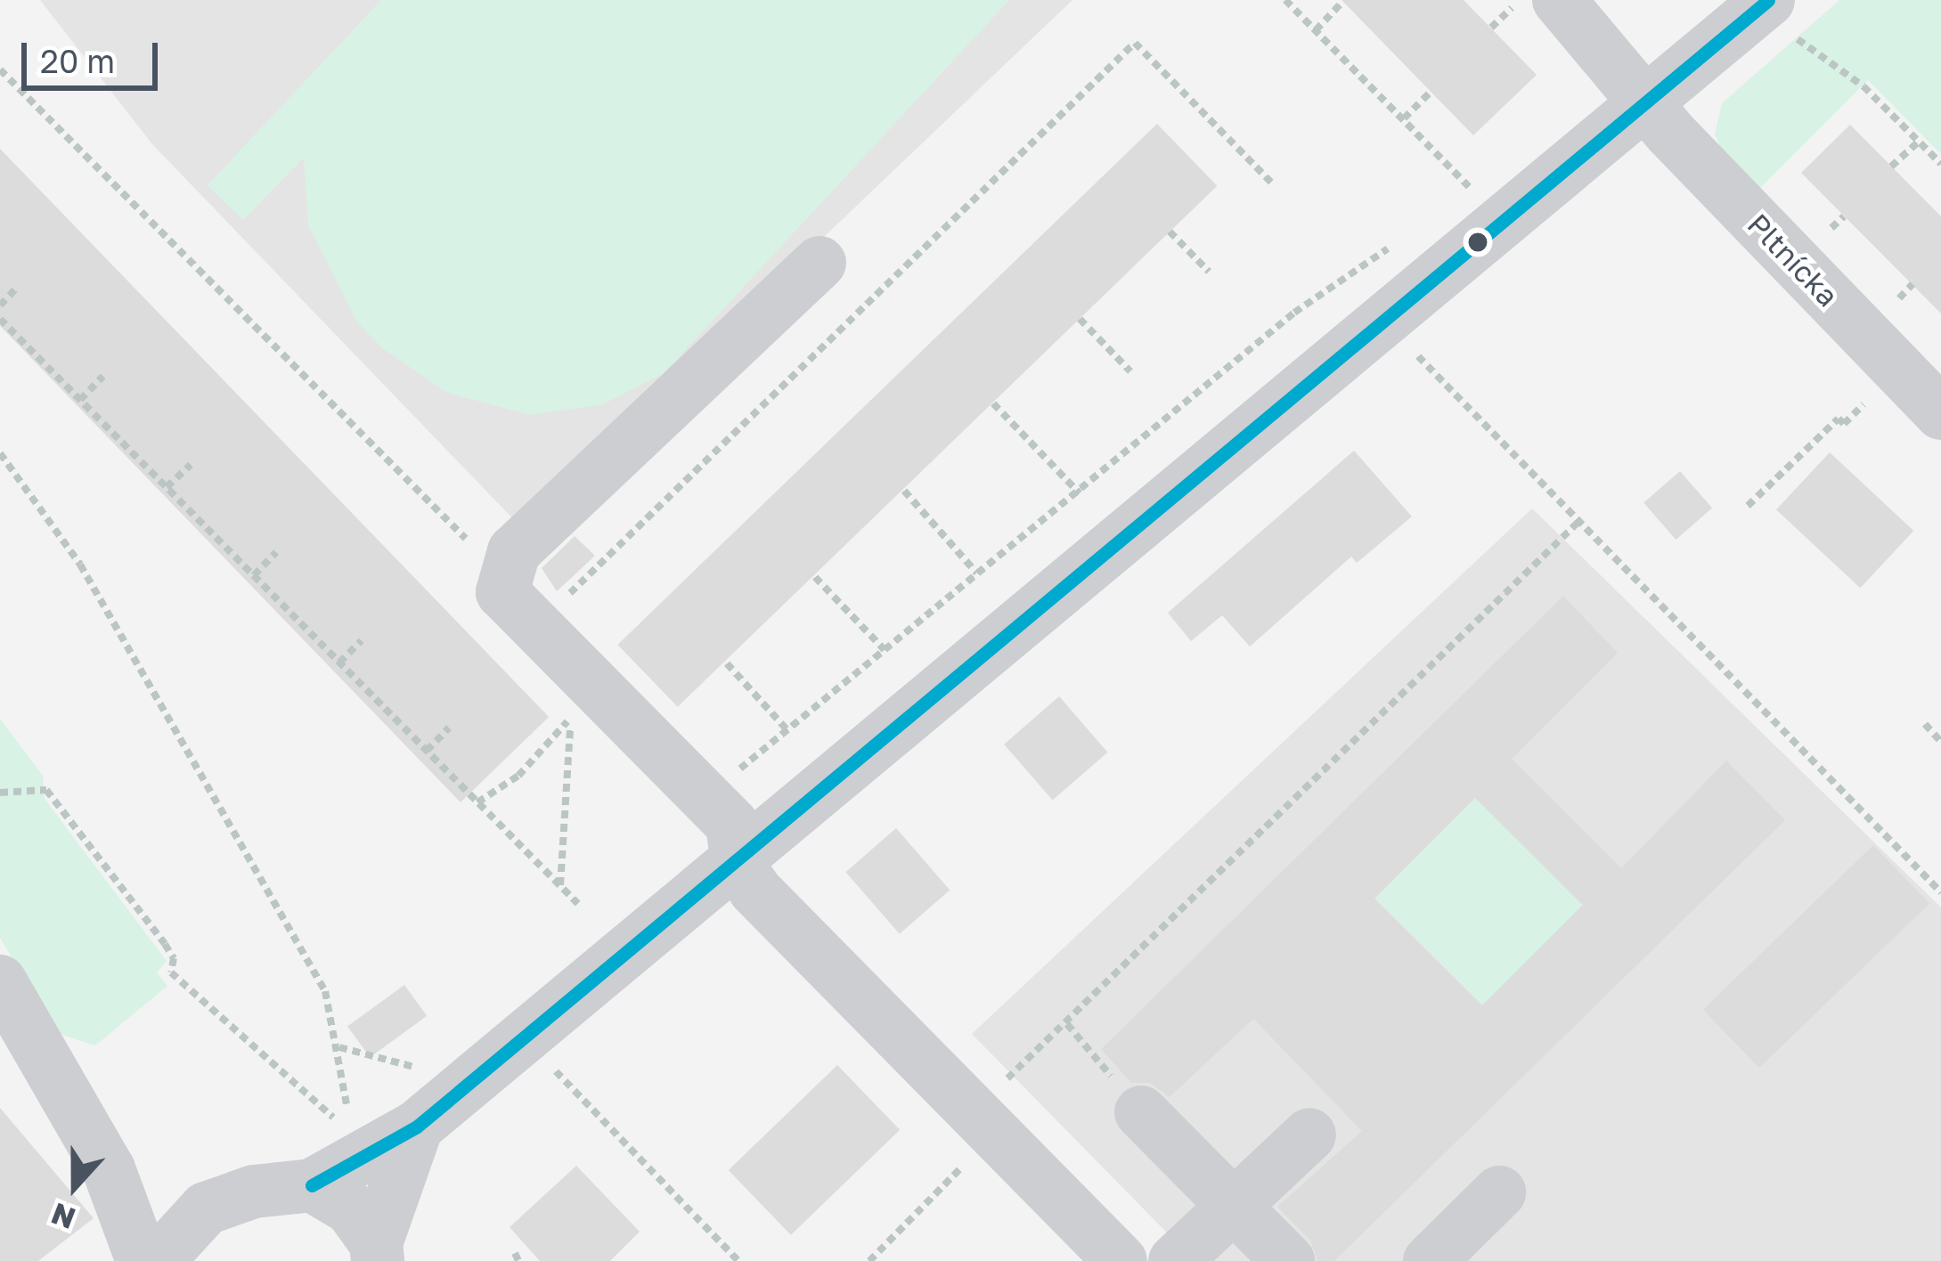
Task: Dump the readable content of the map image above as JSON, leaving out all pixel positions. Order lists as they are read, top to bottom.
{
  "streets": {
    "street": ["Pltnícka"]
  },
  "scale_bar": "20 m",
  "north": "bottom"
}
